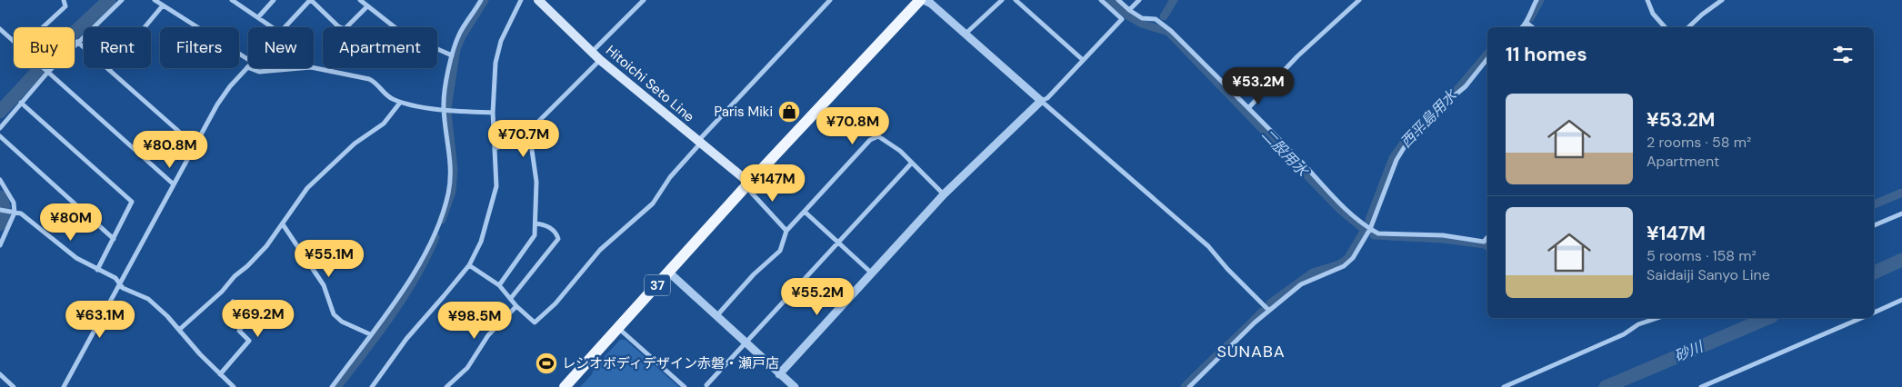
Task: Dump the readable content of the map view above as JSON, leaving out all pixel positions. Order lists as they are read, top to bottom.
{
  "streets": {
    "main road": ["Hitoichi Seto Line", "37"]
  },
  "crossings": [
    ["Hitoichi Seto Line", "37"]
  ],
  "districts": ["SUNABA"],
  "water": ["西平島用水", "二股用水", "砂川"],
  "places": {
    "shop": ["Paris Miki"],
    "sports": ["レシオボディデザイン赤磐・瀬戸店"]
  },
  "page": {
    "chip": [
      "Buy",
      "Rent",
      "Filters",
      "New",
      "Apartment"
    ],
    "heading": "11 homes",
    "price": [
      "¥53.2M",
      "¥70.8M",
      "¥70.7M",
      "¥80.8M",
      "¥147M",
      "¥80M",
      "¥55.1M",
      "¥55.2M",
      "¥69.2M",
      "¥63.1M",
      "¥98.5M"
    ],
    "list": [
      {
        "name": "¥53.2M",
        "note": "2 rooms · 58 m² · Apartment"
      },
      {
        "name": "¥147M",
        "note": "5 rooms · 158 m² · Saidaiji Sanyo Line"
      }
    ]
  }
}
